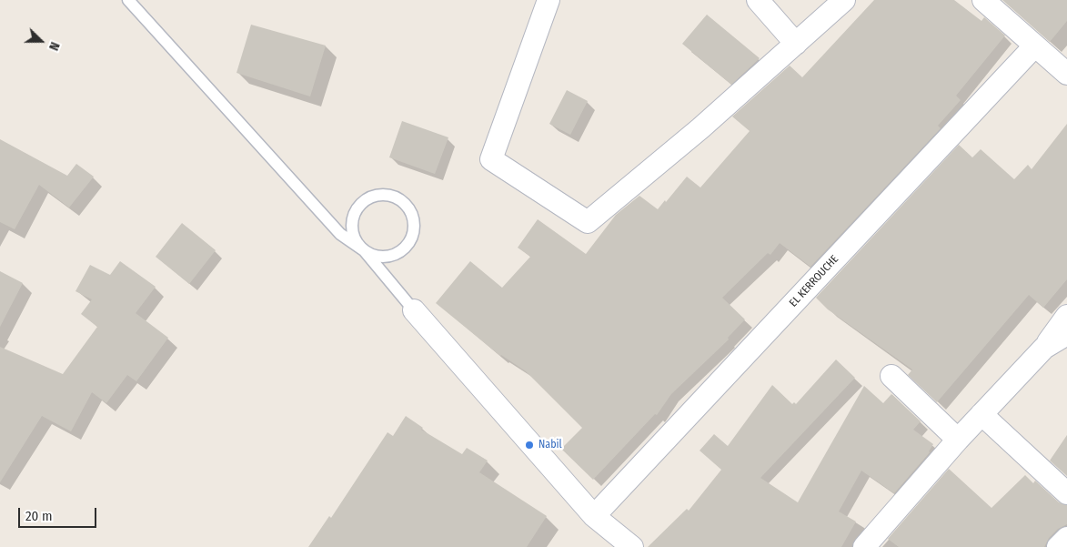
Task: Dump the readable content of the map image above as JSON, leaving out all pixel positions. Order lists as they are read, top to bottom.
{
  "streets": {
    "street": ["EL KERROUCHE"]
  },
  "places": ["Nabil"],
  "scale_bar": "20 m",
  "north": "right"
}
